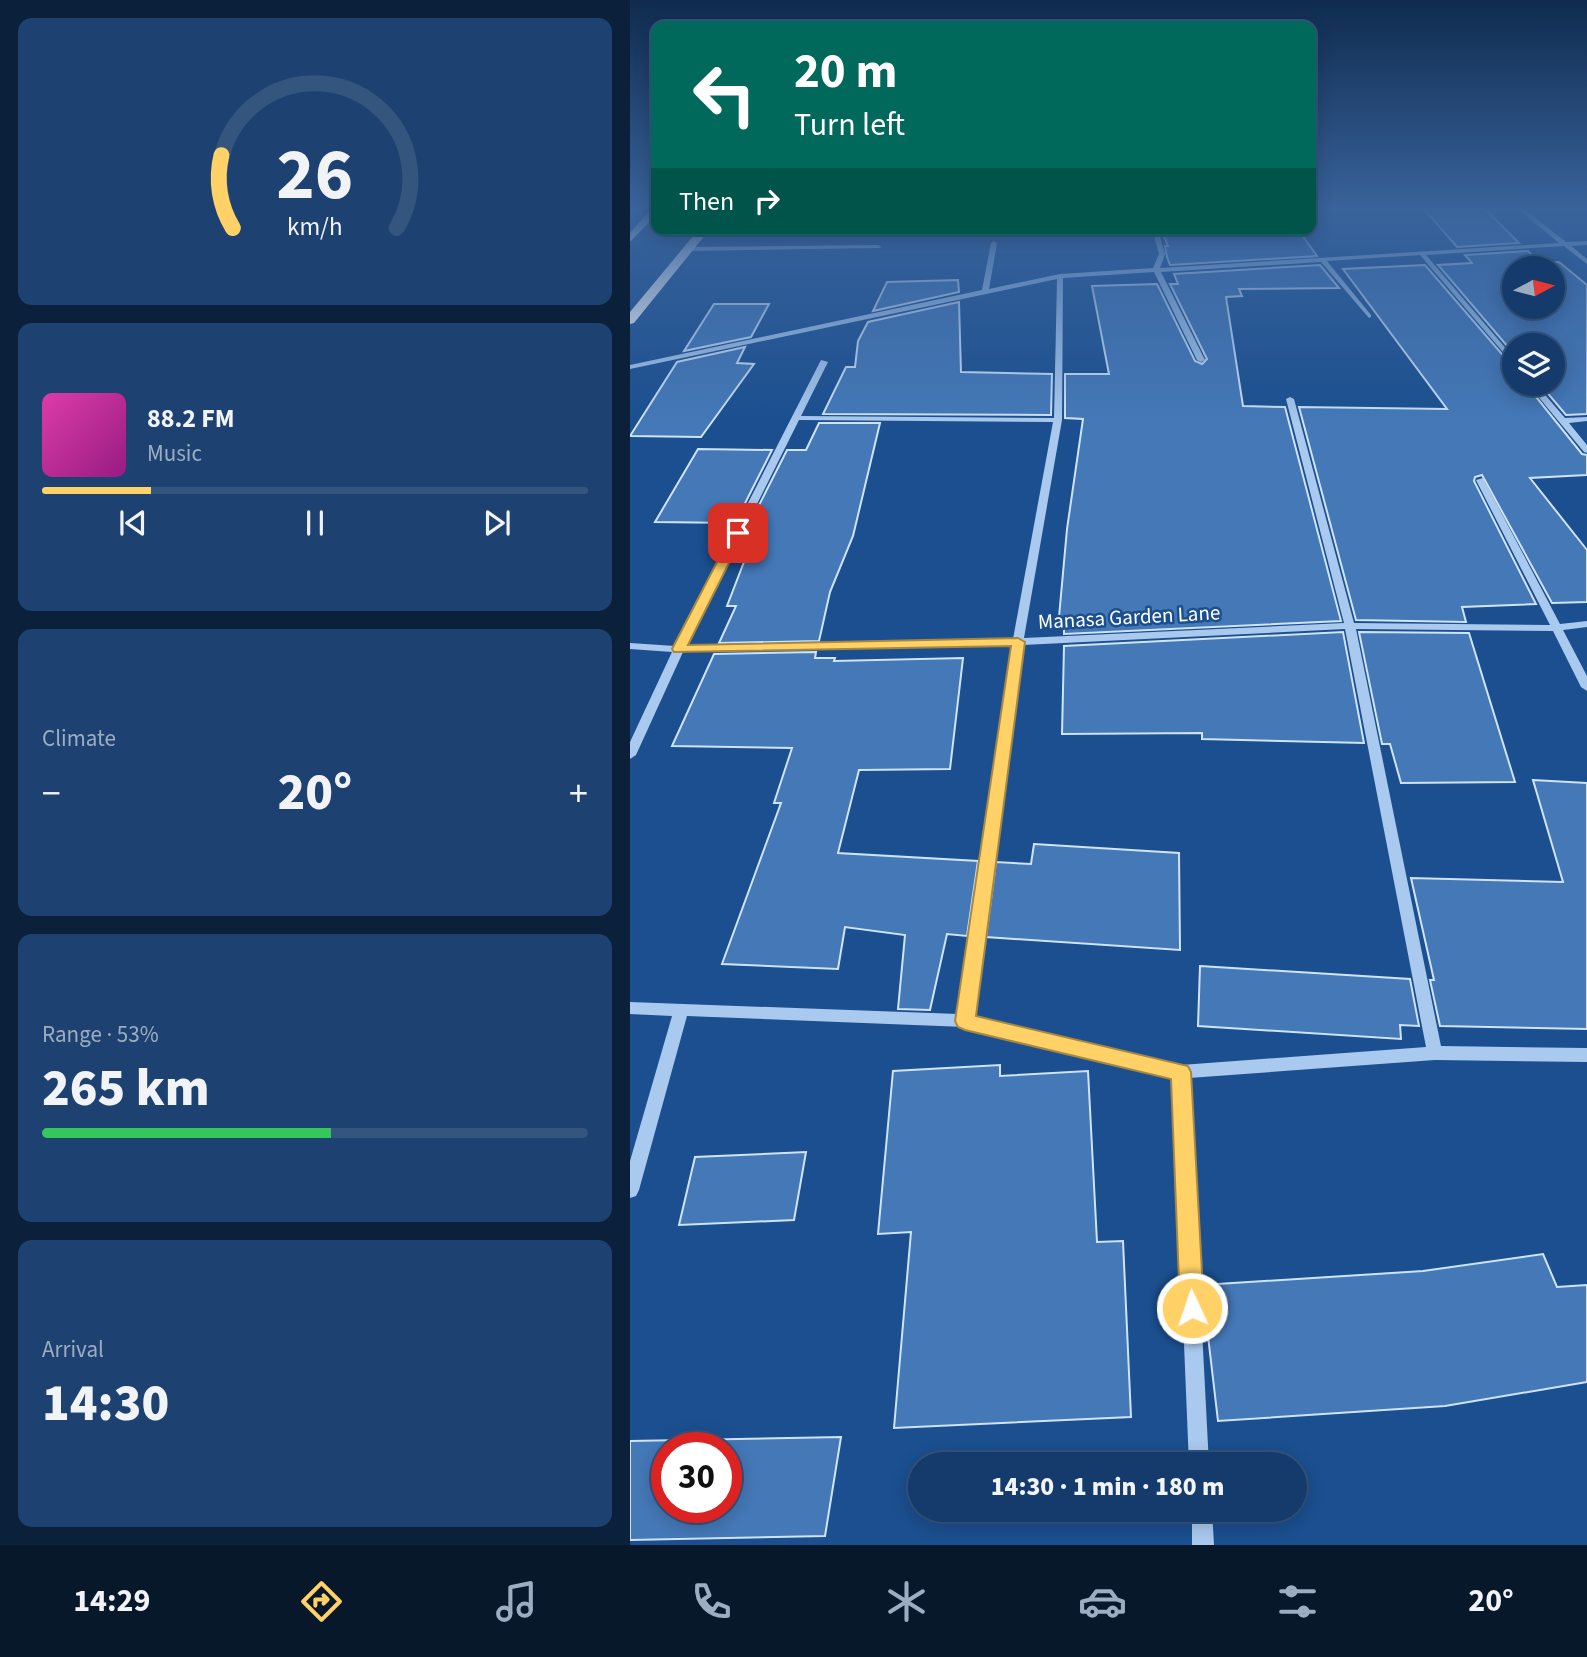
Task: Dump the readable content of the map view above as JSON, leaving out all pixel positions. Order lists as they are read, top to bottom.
{
  "streets": {
    "street": ["Manasa Garden Lane"]
  },
  "north": "right",
  "page": {
    "turn": ["20 m", "Turn left"],
    "then": "Then",
    "song": ["88.2 FM", "Music"],
    "tile": [
      "Climate",
      ["Range · 53%", "265 km"],
      ["Arrival", "14:30"]
    ],
    "heat": ["−", "20°", "+"],
    "limit": "30",
    "trip": "14:30 · 1 min · 180 m",
    "tabs": ["14:29", "20°"],
    "gauge": ["26", "km/h"]
  }
}
